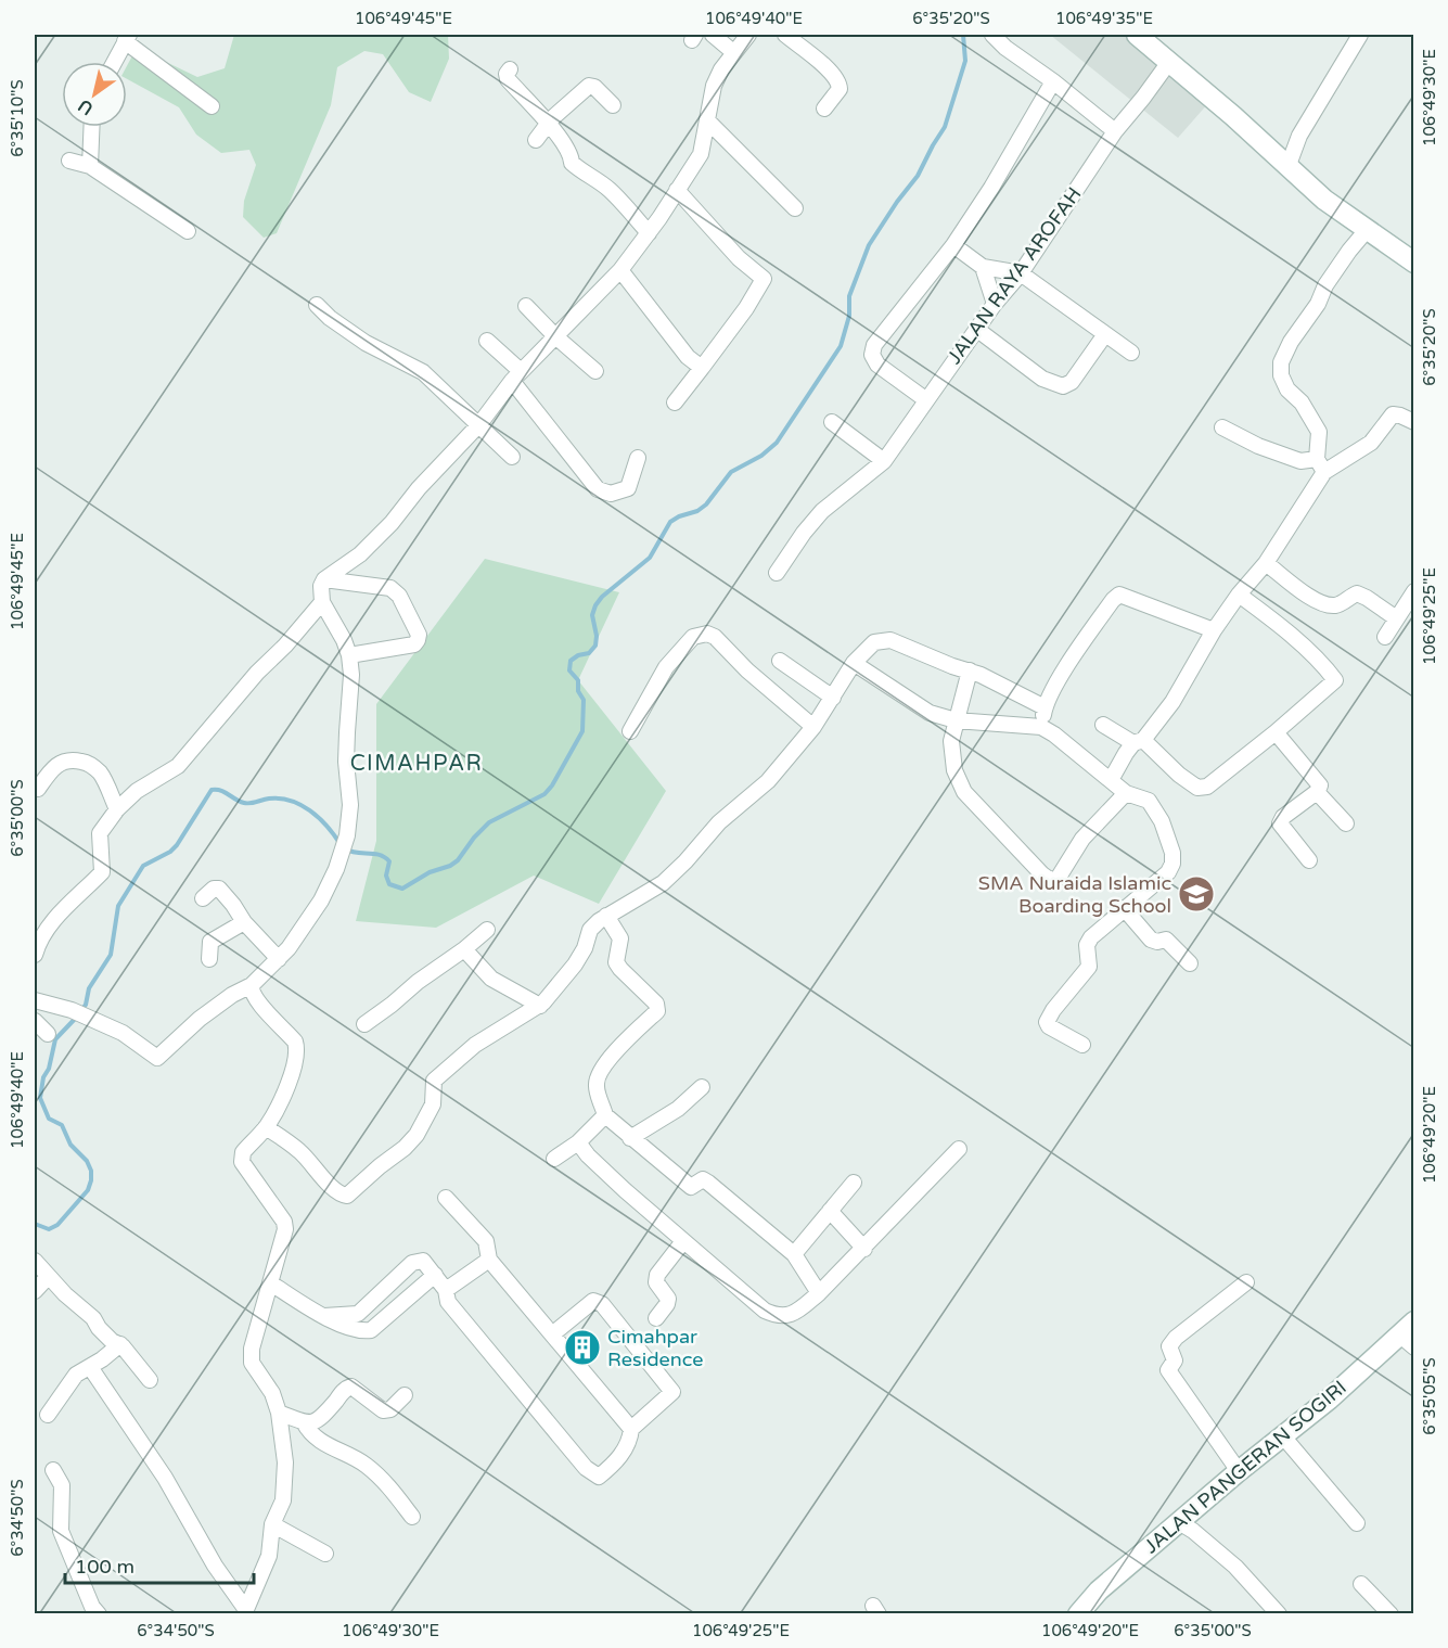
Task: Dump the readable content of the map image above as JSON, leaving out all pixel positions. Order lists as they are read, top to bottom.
{
  "streets": {
    "street": ["JALAN RAYA AROFAH", "JALAN PANGERAN SOGIRI"]
  },
  "districts": ["CIMAHPAR"],
  "places": {
    "school or university": ["SMA Nuraida Islamic Boarding School"],
    "building": ["Cimahpar Residence"]
  },
  "scale_bar": "100 m",
  "north": "bottom left",
  "coordinates": [
    "106°49'45\"E",
    "106°49'40\"E",
    "6°35'20\"S",
    "106°49'35\"E",
    "106°49'30\"E",
    "6°35'10\"S",
    "106°49'25\"E",
    "6°35'00\"S",
    "106°49'20\"E",
    "6°35'05\"S",
    "6°34'50\"S"
  ]
}
